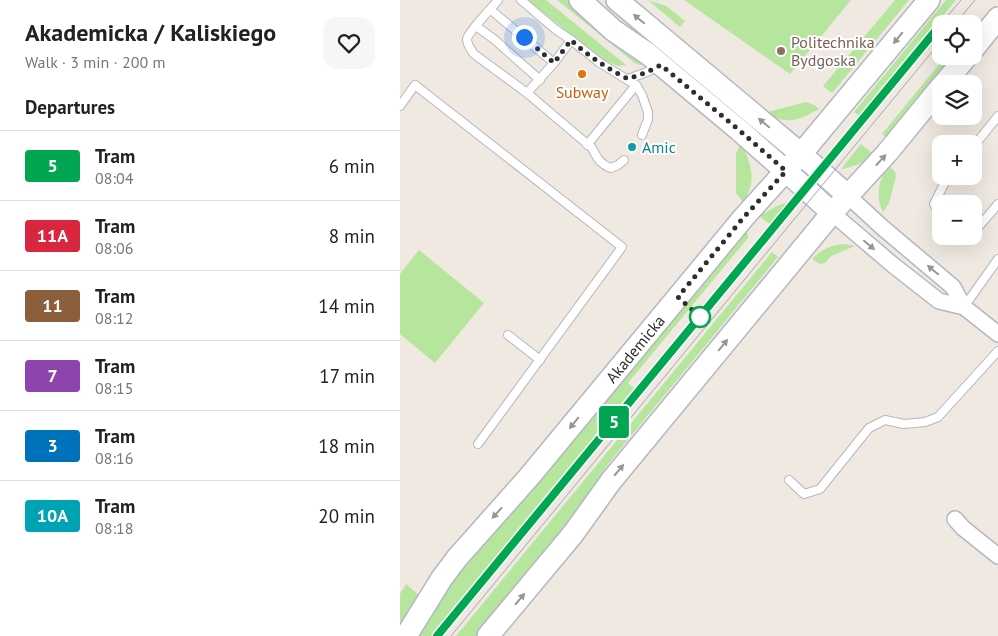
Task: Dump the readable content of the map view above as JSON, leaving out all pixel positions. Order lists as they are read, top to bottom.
{
  "streets": {
    "street": ["Akademicka"]
  },
  "places": ["Politechnika Bydgoska", "Subway", "Amic"],
  "lines": ["tram line 5"],
  "page": {
    "heading": [
      ["Akademicka / Kaliskiego", "Walk · 3 min · 200 m"],
      "Departures"
    ],
    "on_map": "5",
    "map_buttons": ["+", "−"],
    "list": [
      {
        "mark": "5",
        "name": "Tram",
        "note": "08:04",
        "value": "6 min"
      },
      {
        "mark": "11A",
        "name": "Tram",
        "note": "08:06",
        "value": "8 min"
      },
      {
        "mark": "11",
        "name": "Tram",
        "note": "08:12",
        "value": "14 min"
      },
      {
        "mark": "7",
        "name": "Tram",
        "note": "08:15",
        "value": "17 min"
      },
      {
        "mark": "3",
        "name": "Tram",
        "note": "08:16",
        "value": "18 min"
      },
      {
        "mark": "10A",
        "name": "Tram",
        "note": "08:18",
        "value": "20 min"
      }
    ]
  }
}
